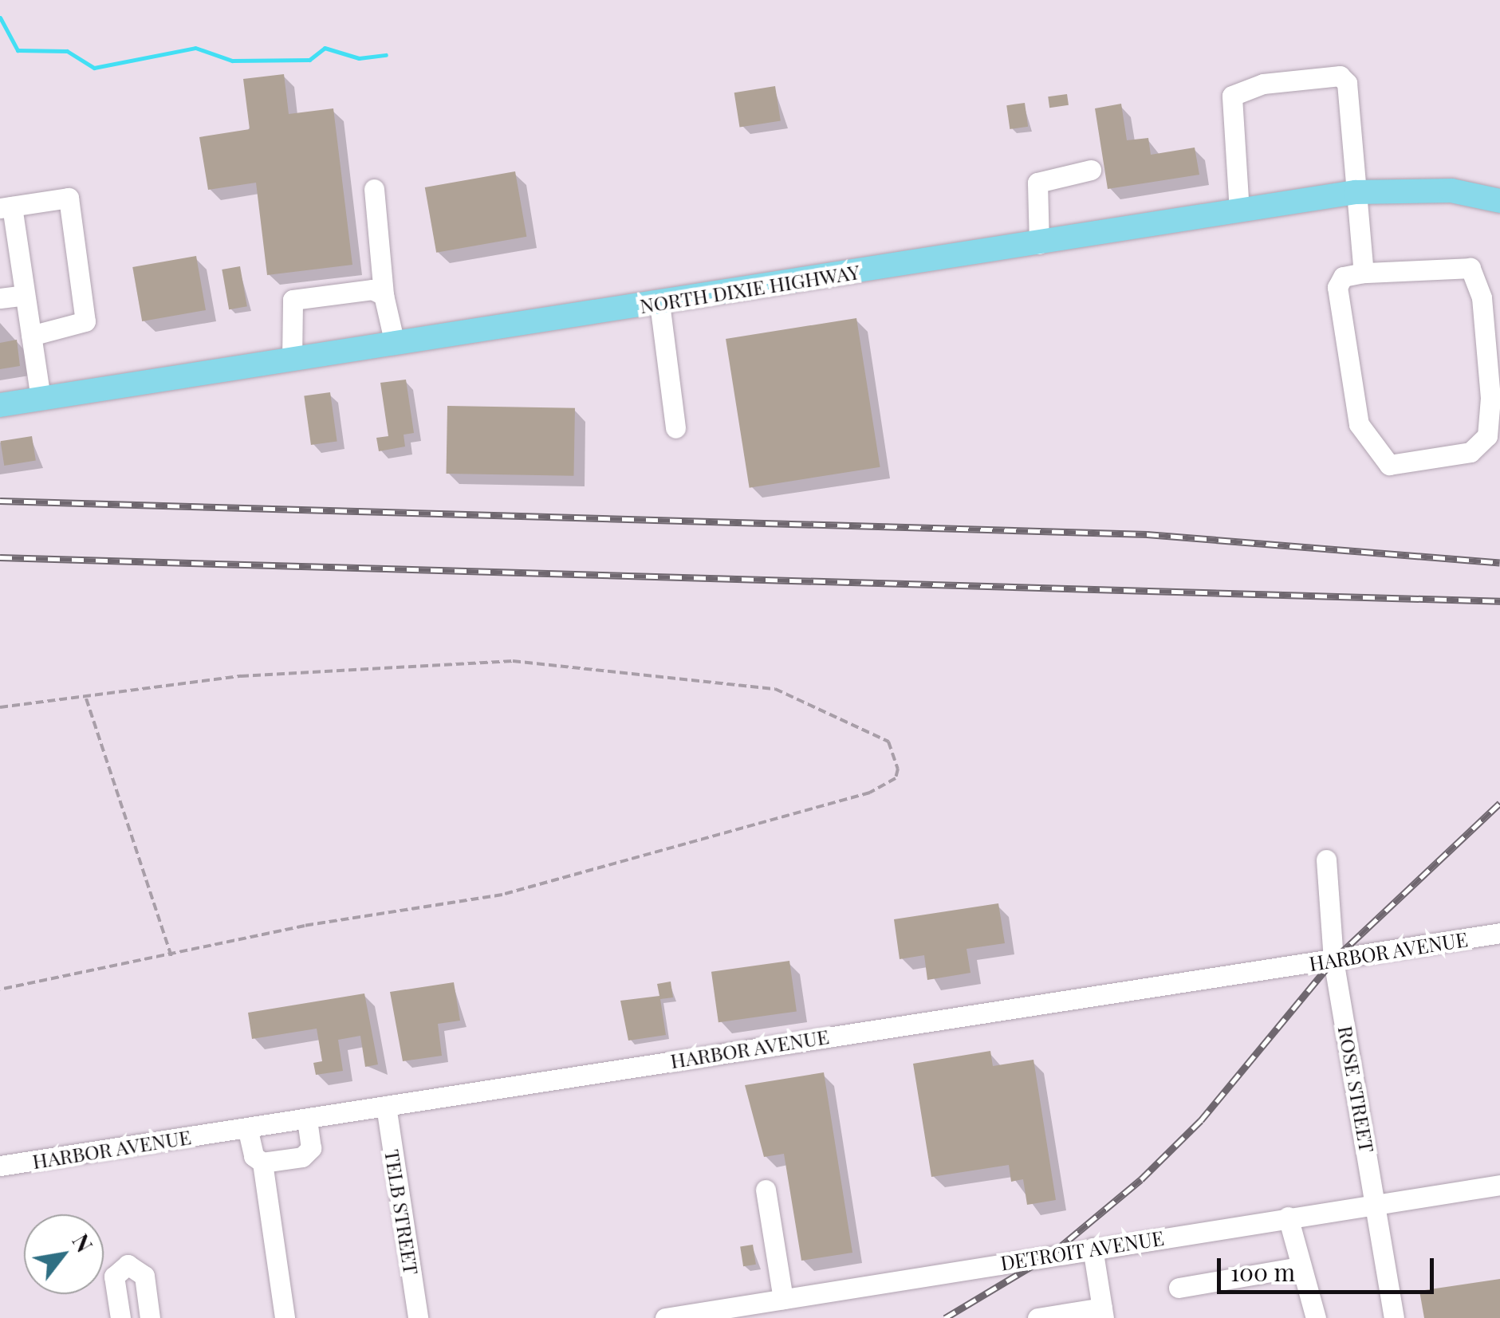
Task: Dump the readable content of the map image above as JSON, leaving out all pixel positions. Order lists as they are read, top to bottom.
{
  "streets": {
    "main road": ["NORTH DIXIE HIGHWAY"],
    "street": [
      "HARBOR AVENUE",
      "ROSE STREET",
      "TELB STREET",
      "DETROIT AVENUE"
    ]
  },
  "crossings": [
    ["HARBOR AVENUE", "ROSE STREET"],
    ["HARBOR AVENUE", "TELB STREET"],
    ["ROSE STREET", "DETROIT AVENUE"]
  ],
  "scale_bar": "100 m",
  "north": "top right"
}
